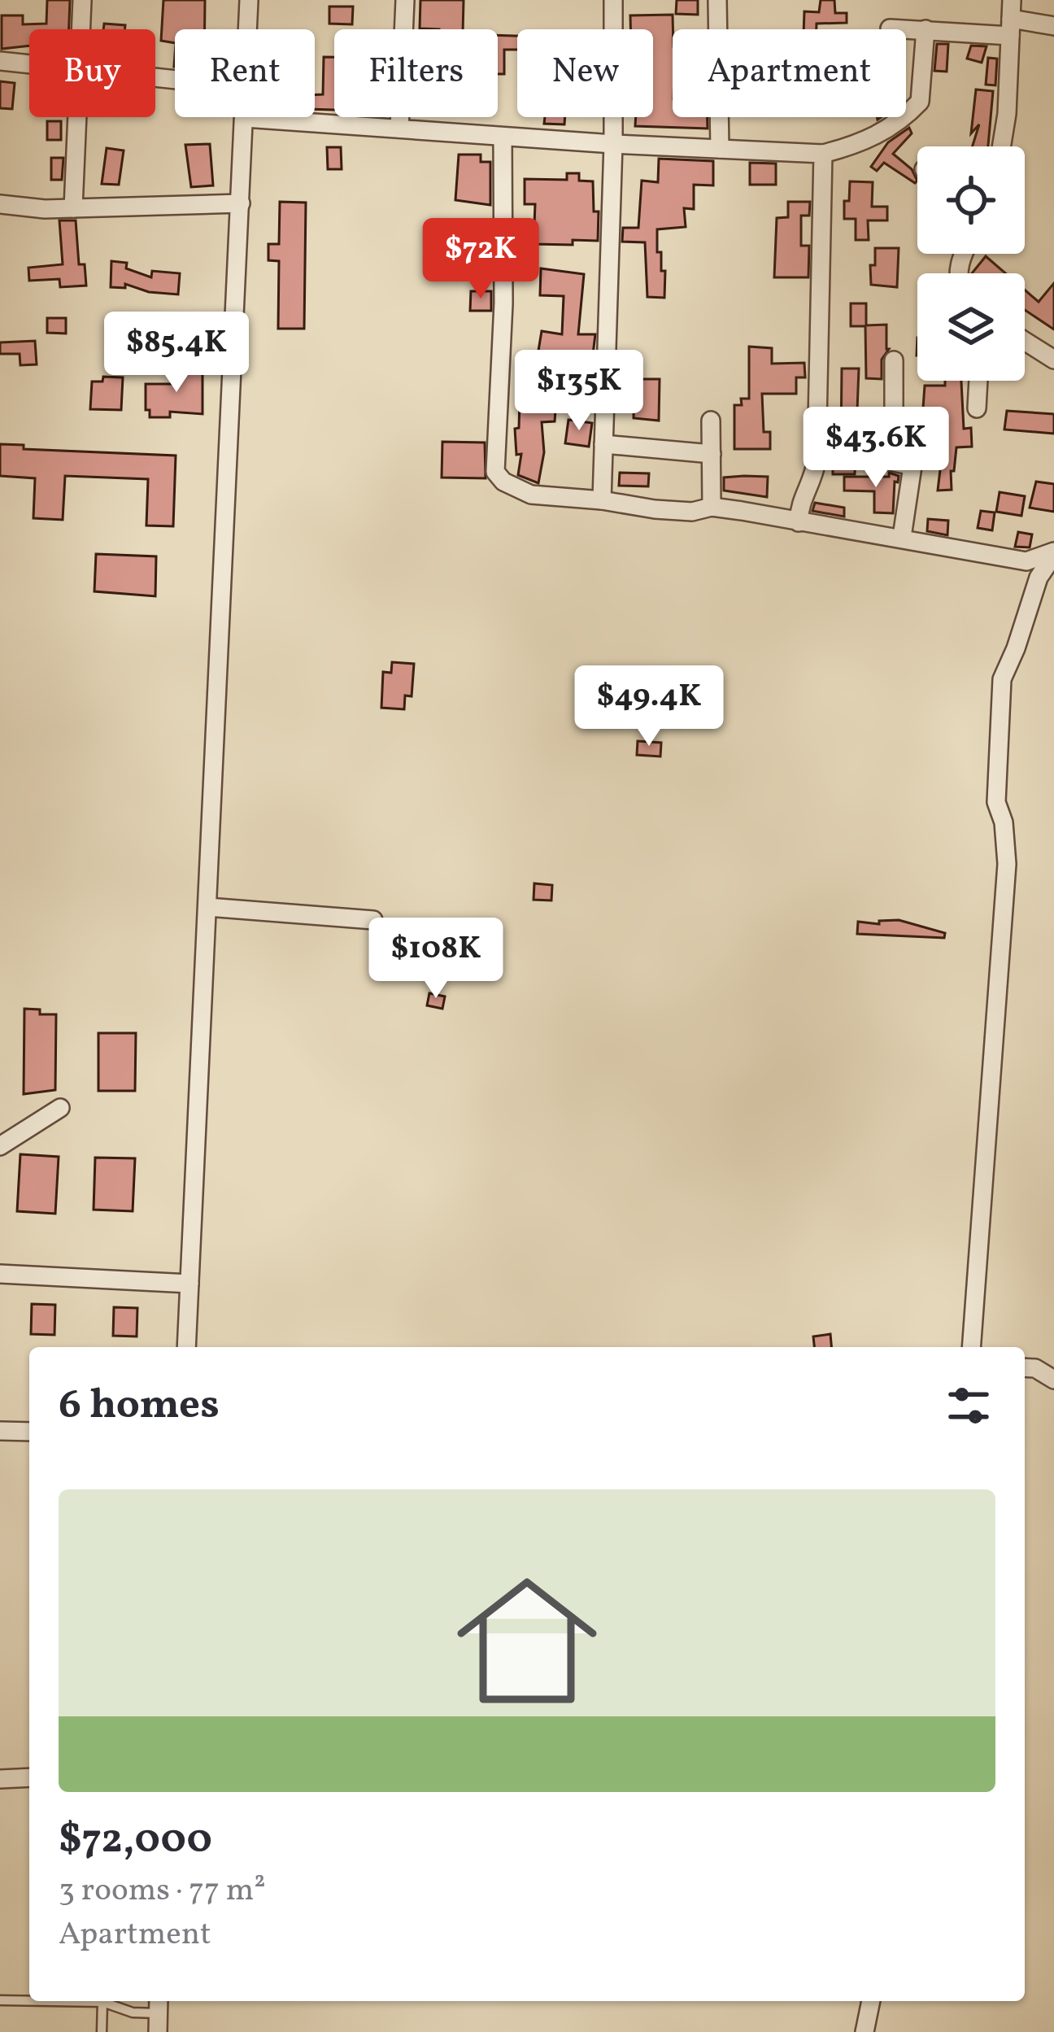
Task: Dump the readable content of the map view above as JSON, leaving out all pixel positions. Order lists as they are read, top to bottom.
{
  "page": {
    "chip": [
      "Buy",
      "Rent",
      "Filters",
      "New",
      "Apartment"
    ],
    "price": [
      "$72K",
      "$85.4K",
      "$135K",
      "$43.6K",
      "$49.4K",
      "$108K"
    ],
    "heading": "6 homes",
    "list": [
      {
        "name": "$72,000",
        "note": "3 rooms · 77 m² · Apartment"
      }
    ]
  }
}
